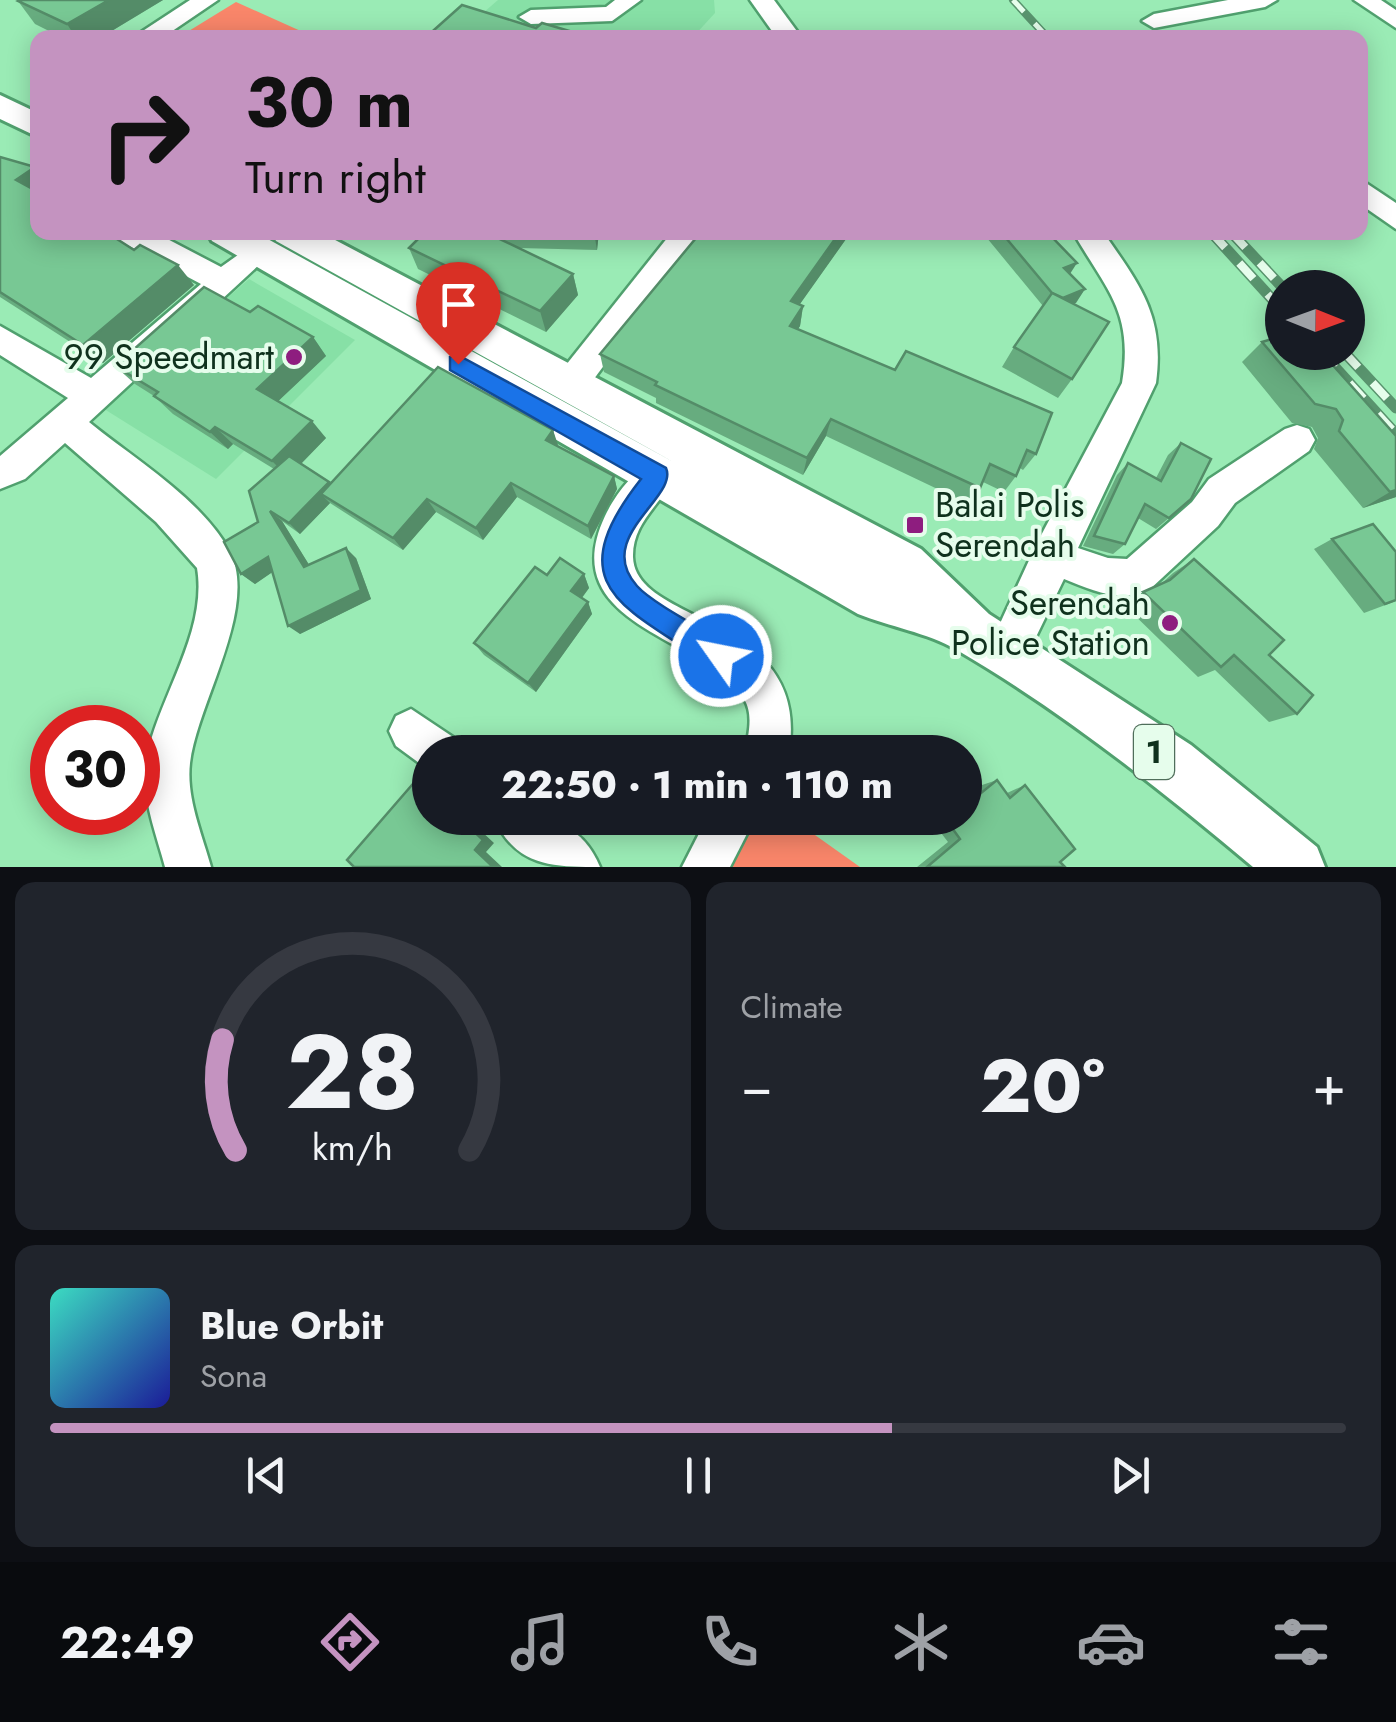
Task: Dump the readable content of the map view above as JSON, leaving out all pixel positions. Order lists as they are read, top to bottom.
{
  "streets": {
    "main road": ["1"]
  },
  "places": {
    "other": ["99 Speedmart", "Serendah Police Station"],
    "transit": ["Balai Polis Serendah"]
  },
  "north": "right",
  "page": {
    "turn": ["30 m", "Turn right"],
    "limit": "30",
    "trip": "22:50 · 1 min · 110 m",
    "tile": "Climate",
    "heat": ["−", "20°", "+"],
    "song": ["Blue Orbit", "Sona"],
    "tabs": "22:49",
    "gauge": ["28", "km/h"]
  }
}
